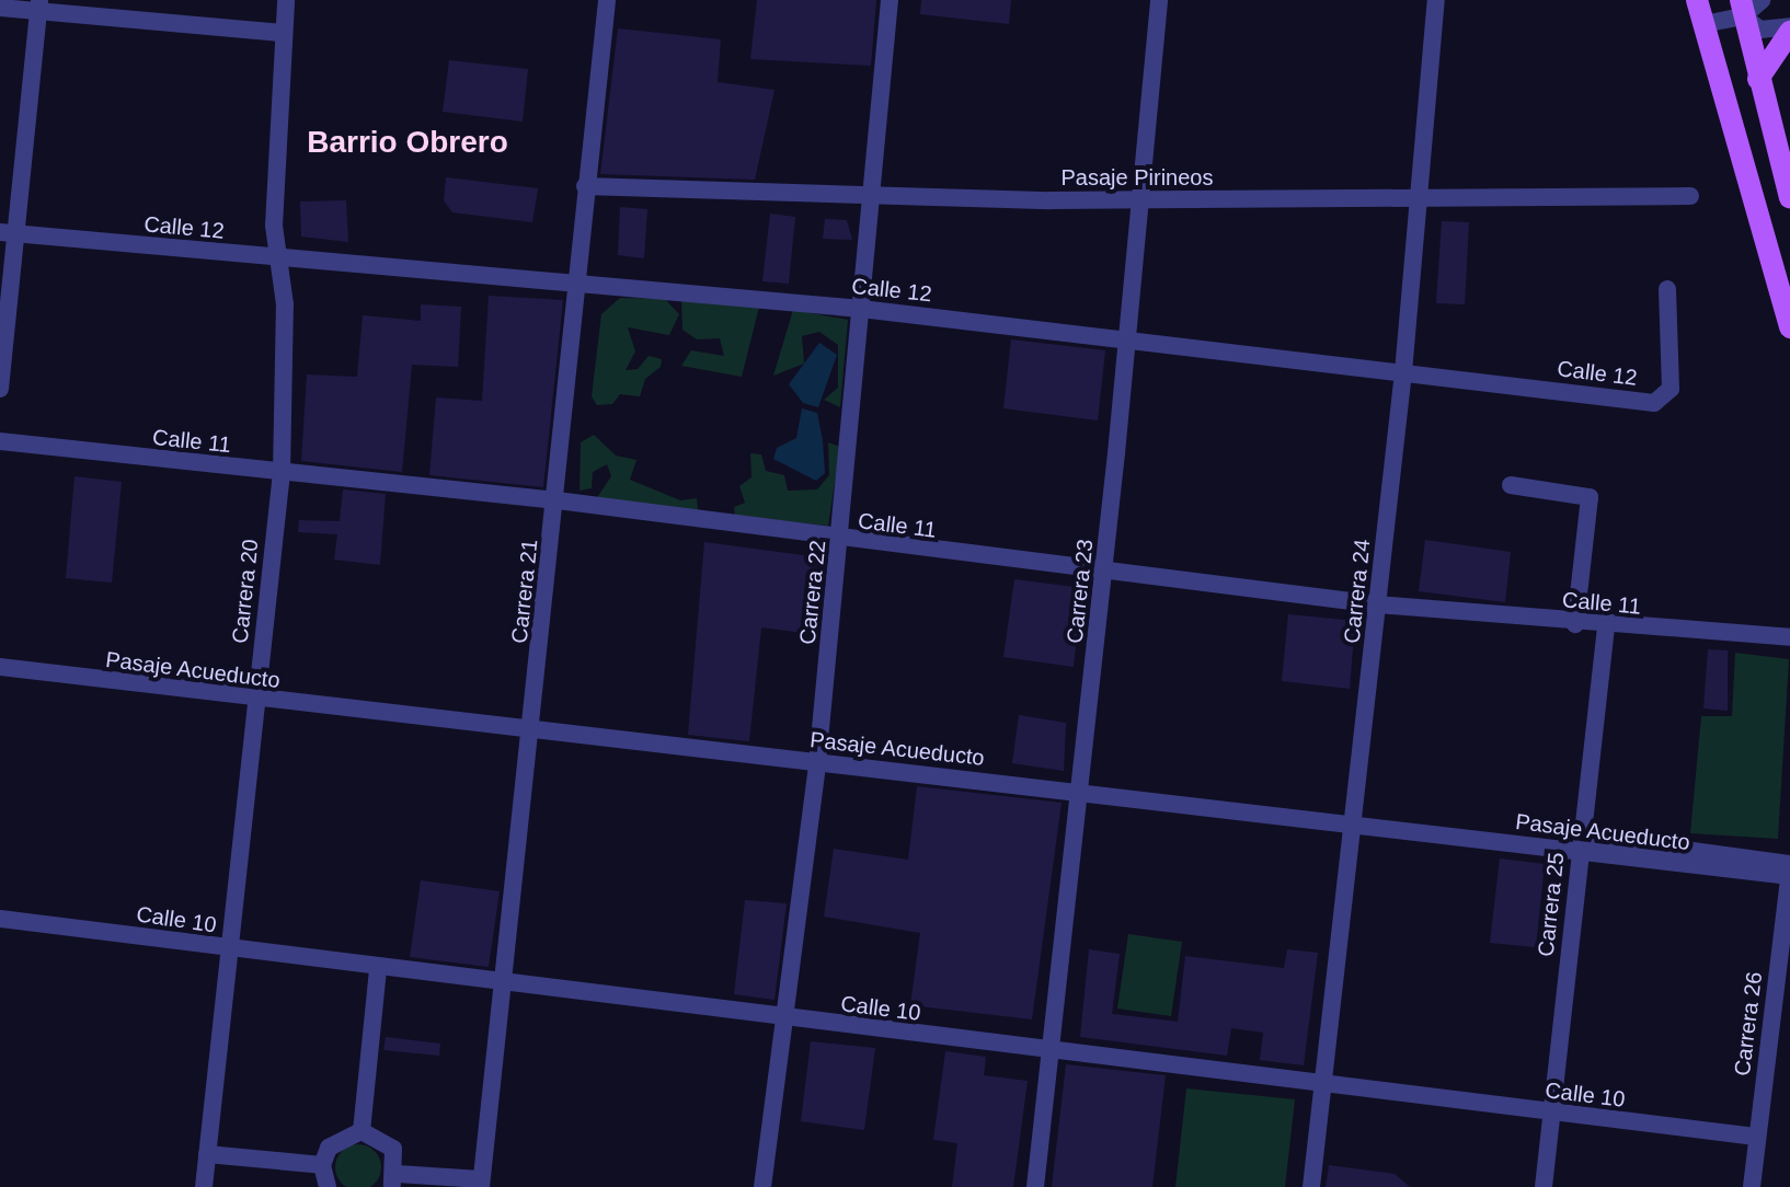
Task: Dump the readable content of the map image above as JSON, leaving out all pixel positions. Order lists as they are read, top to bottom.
{
  "streets": {
    "street": [
      "Pasaje Pirineos",
      "Calle 12",
      "Calle 11",
      "Carrera 20",
      "Carrera 21",
      "Carrera 23",
      "Carrera 24",
      "Carrera 22",
      "Pasaje Acueducto",
      "Carrera 25",
      "Calle 10",
      "Carrera 26"
    ]
  },
  "crossings": [
    ["Pasaje Pirineos", "Carrera 21"],
    ["Pasaje Pirineos", "Carrera 23"],
    ["Pasaje Pirineos", "Carrera 24"],
    ["Pasaje Pirineos", "Carrera 22"],
    ["Calle 12", "Carrera 20"],
    ["Calle 12", "Carrera 21"],
    ["Calle 12", "Carrera 23"],
    ["Calle 12", "Carrera 24"],
    ["Calle 12", "Carrera 22"],
    ["Calle 11", "Carrera 20"],
    ["Calle 11", "Carrera 21"],
    ["Calle 11", "Carrera 23"],
    ["Calle 11", "Carrera 24"],
    ["Calle 11", "Carrera 22"],
    ["Calle 11", "Carrera 25"],
    ["Carrera 20", "Pasaje Acueducto"],
    ["Carrera 20", "Calle 10"],
    ["Carrera 21", "Pasaje Acueducto"],
    ["Carrera 21", "Calle 10"],
    ["Carrera 23", "Pasaje Acueducto"],
    ["Carrera 23", "Calle 10"],
    ["Carrera 24", "Pasaje Acueducto"],
    ["Carrera 24", "Calle 10"],
    ["Carrera 22", "Pasaje Acueducto"],
    ["Carrera 22", "Calle 10"],
    ["Pasaje Acueducto", "Carrera 25"],
    ["Pasaje Acueducto", "Carrera 26"],
    ["Carrera 25", "Calle 10"],
    ["Calle 10", "Carrera 26"]
  ],
  "districts": ["Barrio Obrero"]
}
